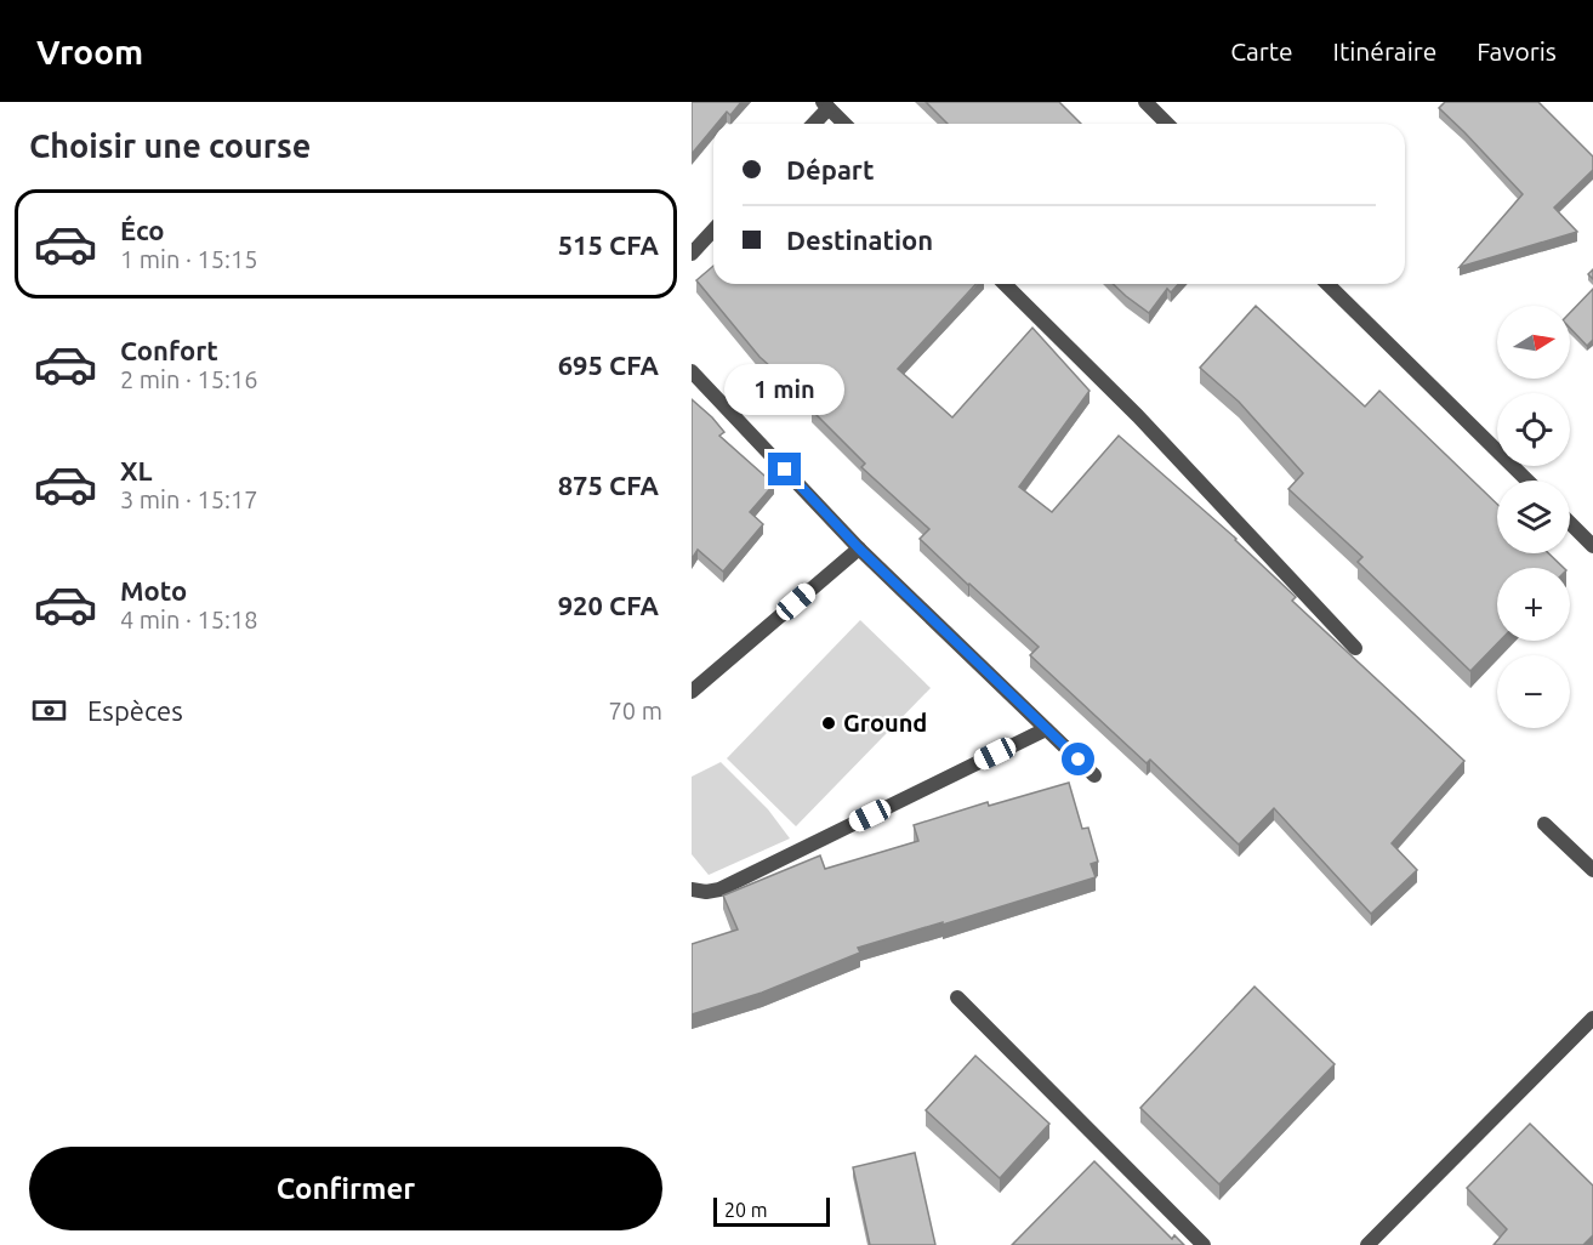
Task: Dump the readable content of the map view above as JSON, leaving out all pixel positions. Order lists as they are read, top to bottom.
{
  "places": ["Ground"],
  "scale_bar": "20 m",
  "north": "right",
  "page": {
    "header": "Vroom",
    "nav": ["Carte", "Itinéraire", "Favoris"],
    "heading": "Choisir une course",
    "banner": ["Départ", "Destination"],
    "list": [
      {
        "name": "Éco",
        "note": "1 min · 15:15",
        "value": "515 CFA"
      },
      {
        "name": "Confort",
        "note": "2 min · 15:16",
        "value": "695 CFA"
      },
      {
        "name": "XL",
        "note": "3 min · 15:17",
        "value": "875 CFA"
      },
      {
        "name": "Moto",
        "note": "4 min · 15:18",
        "value": "920 CFA"
      }
    ],
    "map_buttons": ["+", "−"],
    "bubble": "1 min",
    "pay": ["Espèces", "70 m"],
    "buttons": "Confirmer",
    "scale": "20 m"
  }
}
